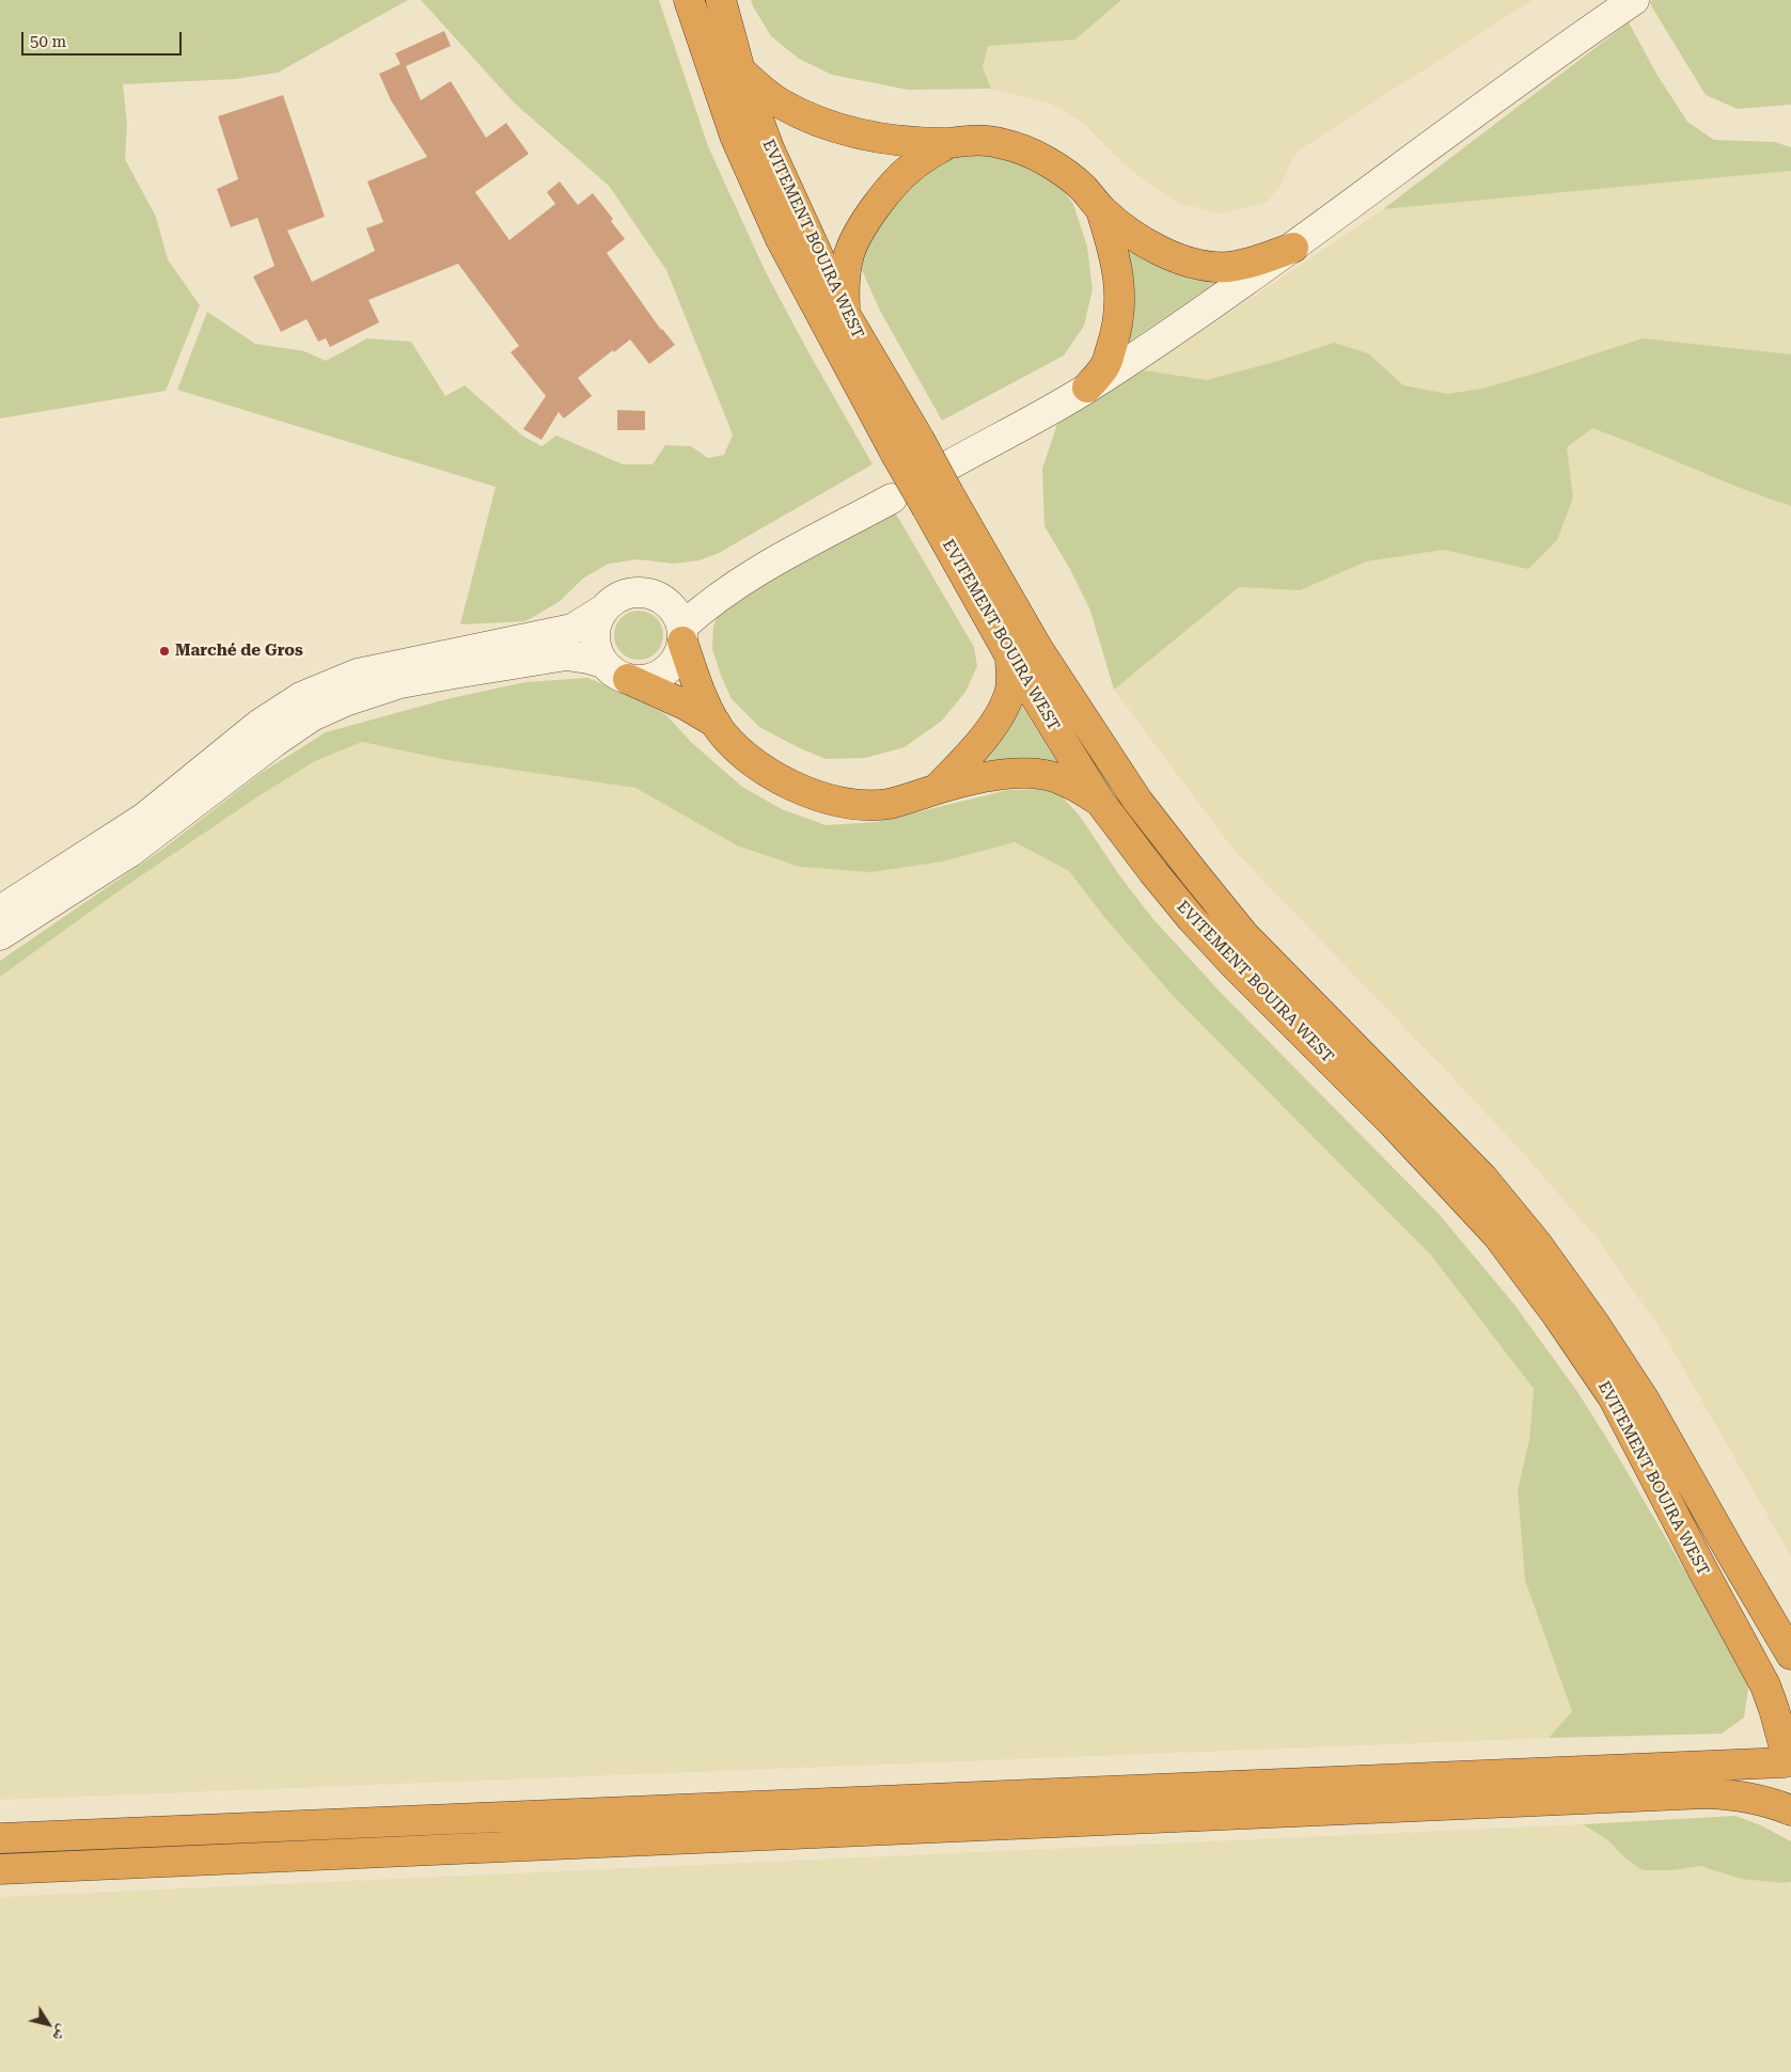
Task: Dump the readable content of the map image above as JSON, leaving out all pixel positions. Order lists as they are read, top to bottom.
{
  "streets": {
    "highway": ["EVITEMENT BOUIRA WEST"]
  },
  "places": ["Marché de Gros"],
  "scale_bar": "50 m",
  "north": "bottom right"
}
